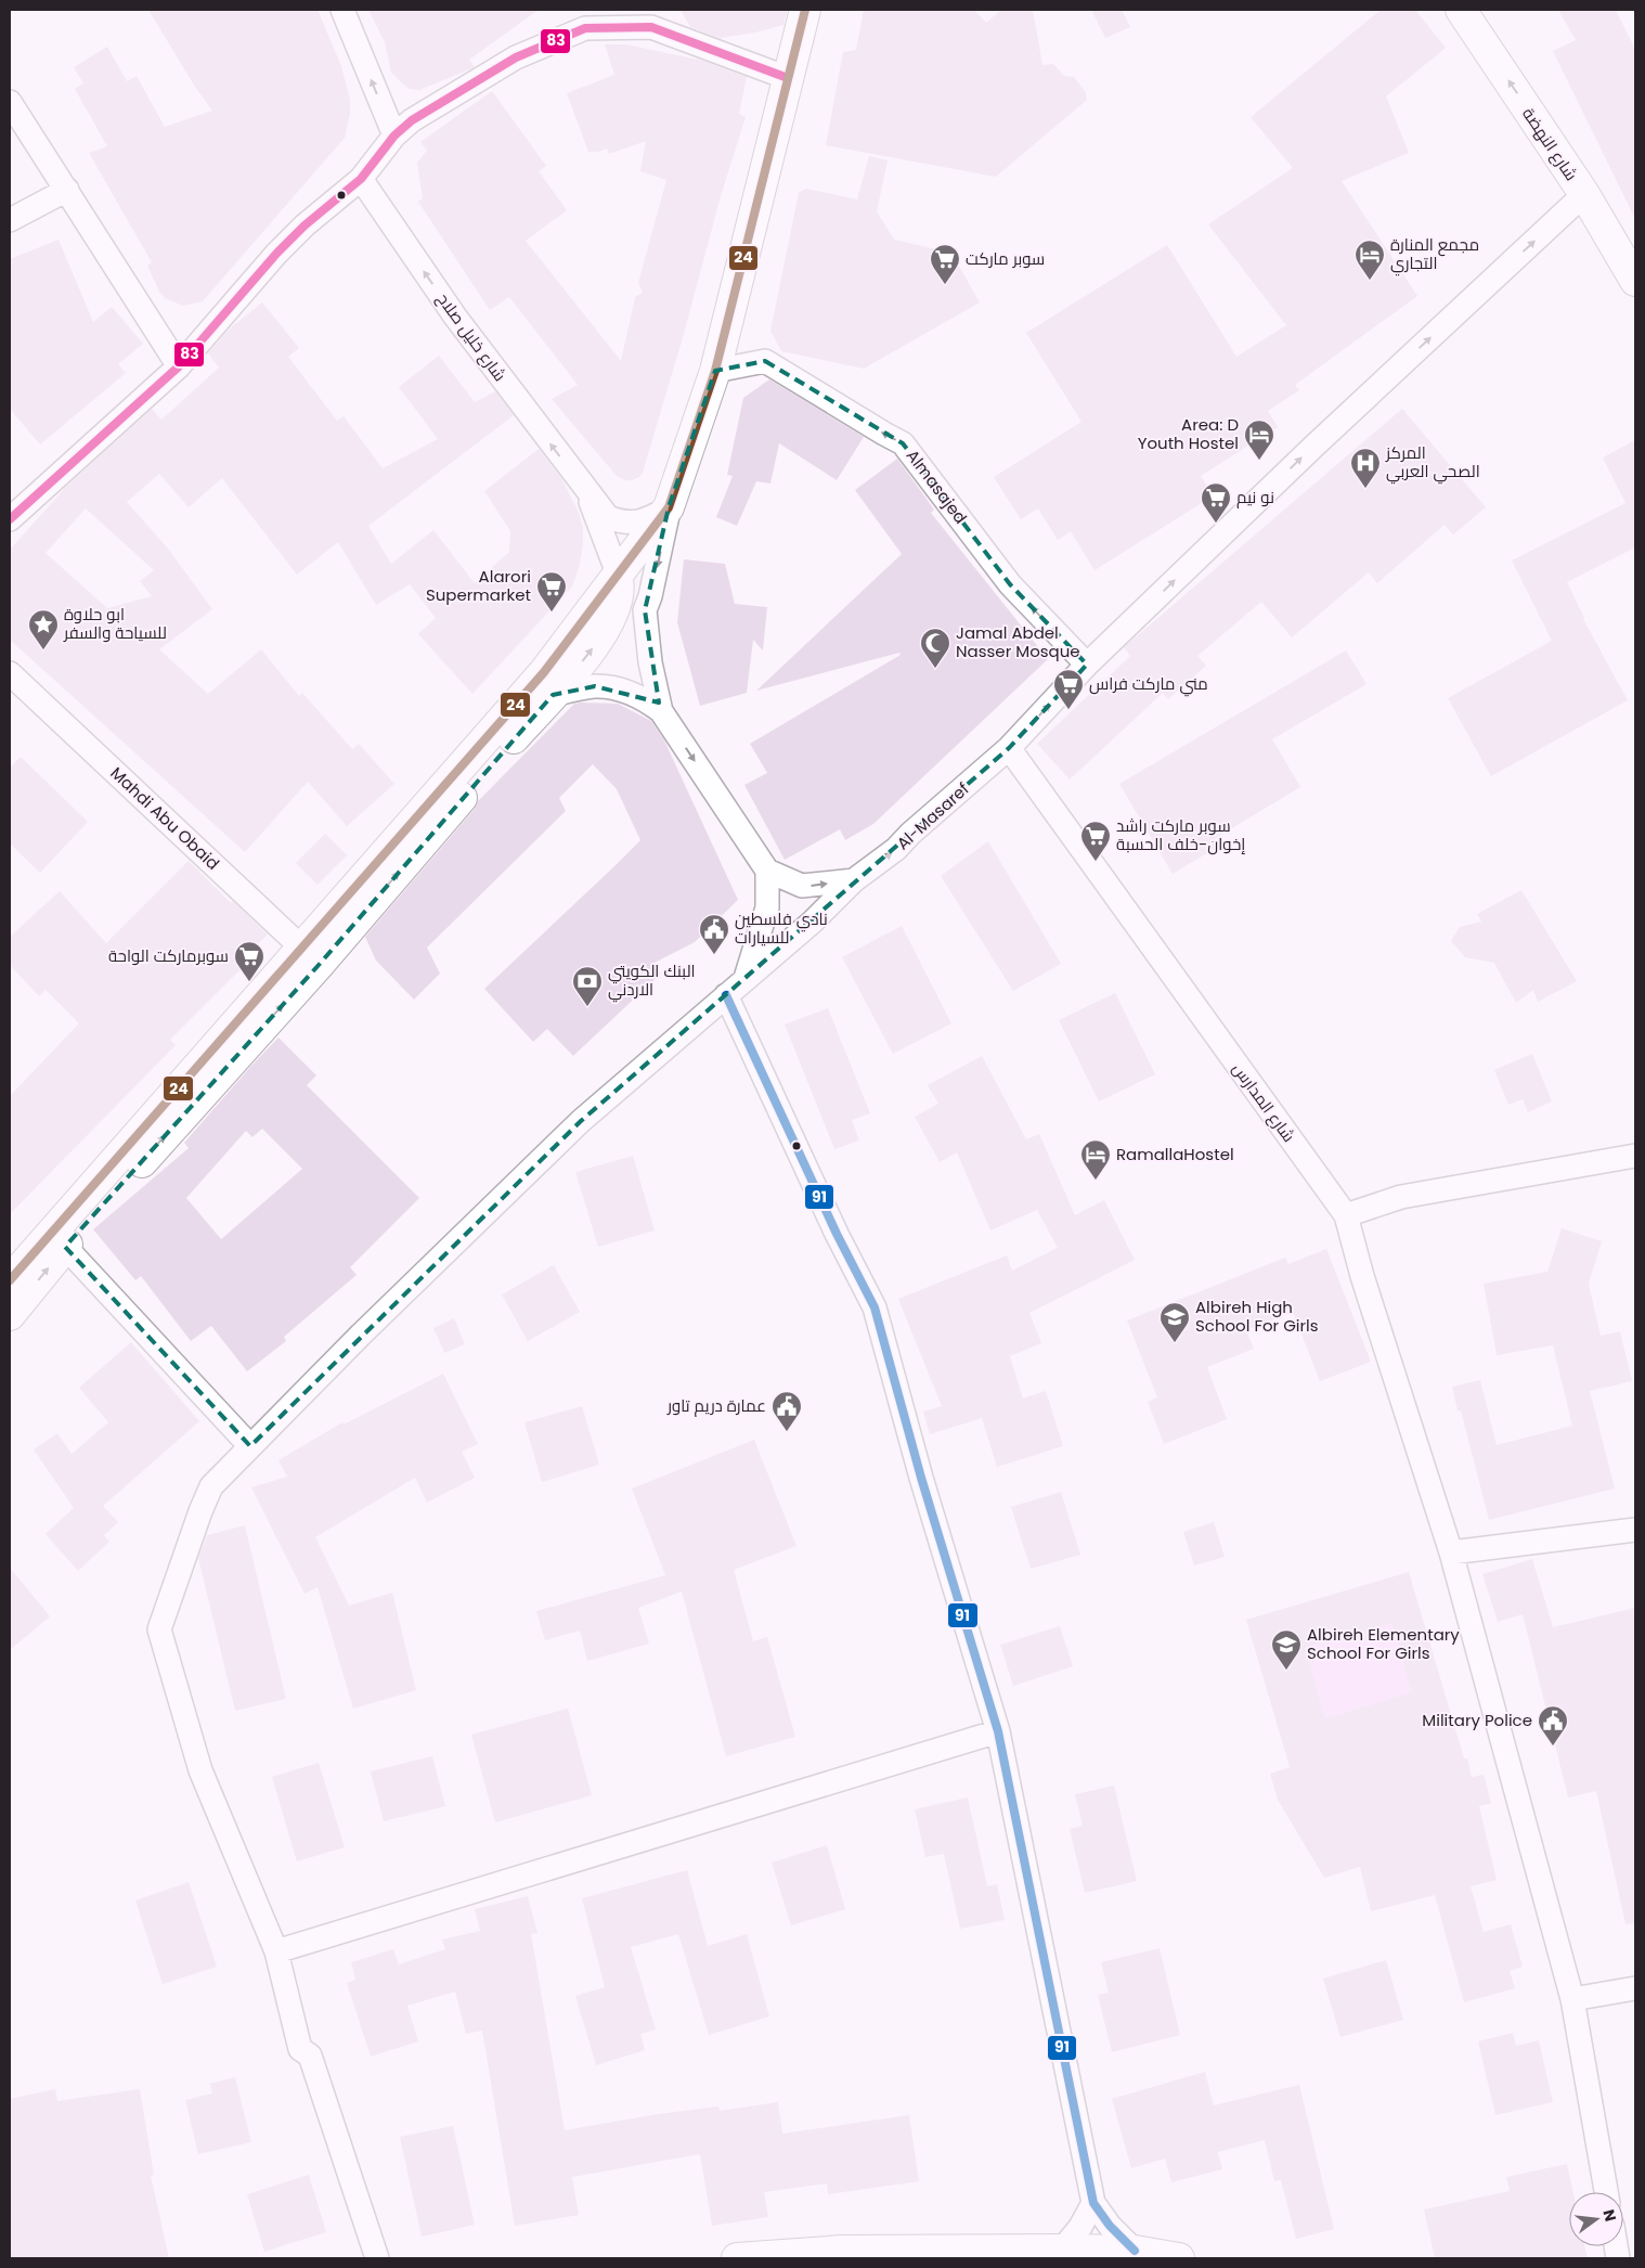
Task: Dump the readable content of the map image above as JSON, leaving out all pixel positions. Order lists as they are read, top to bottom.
{
  "streets": {
    "main road": ["شارع النهضة"],
    "street": [
      "شارع خليل صلاح",
      "Almasajed",
      "Al-Masaref",
      "Mahdi Abu Obaid",
      "شارع المدارس"
    ]
  },
  "crossings": [
    ["شارع النهضة", "Al-Masaref"],
    ["Almasajed", "Al-Masaref"],
    ["Al-Masaref", "شارع المدارس"]
  ],
  "one_way": [
    "شارع النهضة",
    "شارع خليل صلاح",
    "Almasajed",
    "Al-Masaref"
  ],
  "places": {
    "hotel": ["مجمع المنارة التجاري", "Area: D Youth Hostel", "RamallaHostel"],
    "supermarket": [
      "سوبر ماركت",
      "نو نيم",
      "Alarori Supermarket",
      "مني ماركت فراس",
      "سوبر ماركت راشد إخوان-خلف الحسبة",
      "سوبرماركت الواحة"
    ],
    "hospital": ["المركز الصحي العربي"],
    "place": ["ابو حلاوة للسياحة والسفر"],
    "mosque": ["Jamal Abdel Nasser Mosque"],
    "public building": ["نادي فلسطين للسيارات", "عمارة دريم تاور", "Military Police"],
    "bank": ["البنك الكويتي الاردني"],
    "school or university": ["Albireh High School For Girls", "Albireh Elementary School For Girls"]
  },
  "lines": ["transit line 24", "transit line 83", "transit line 91"],
  "north": "right"
}
